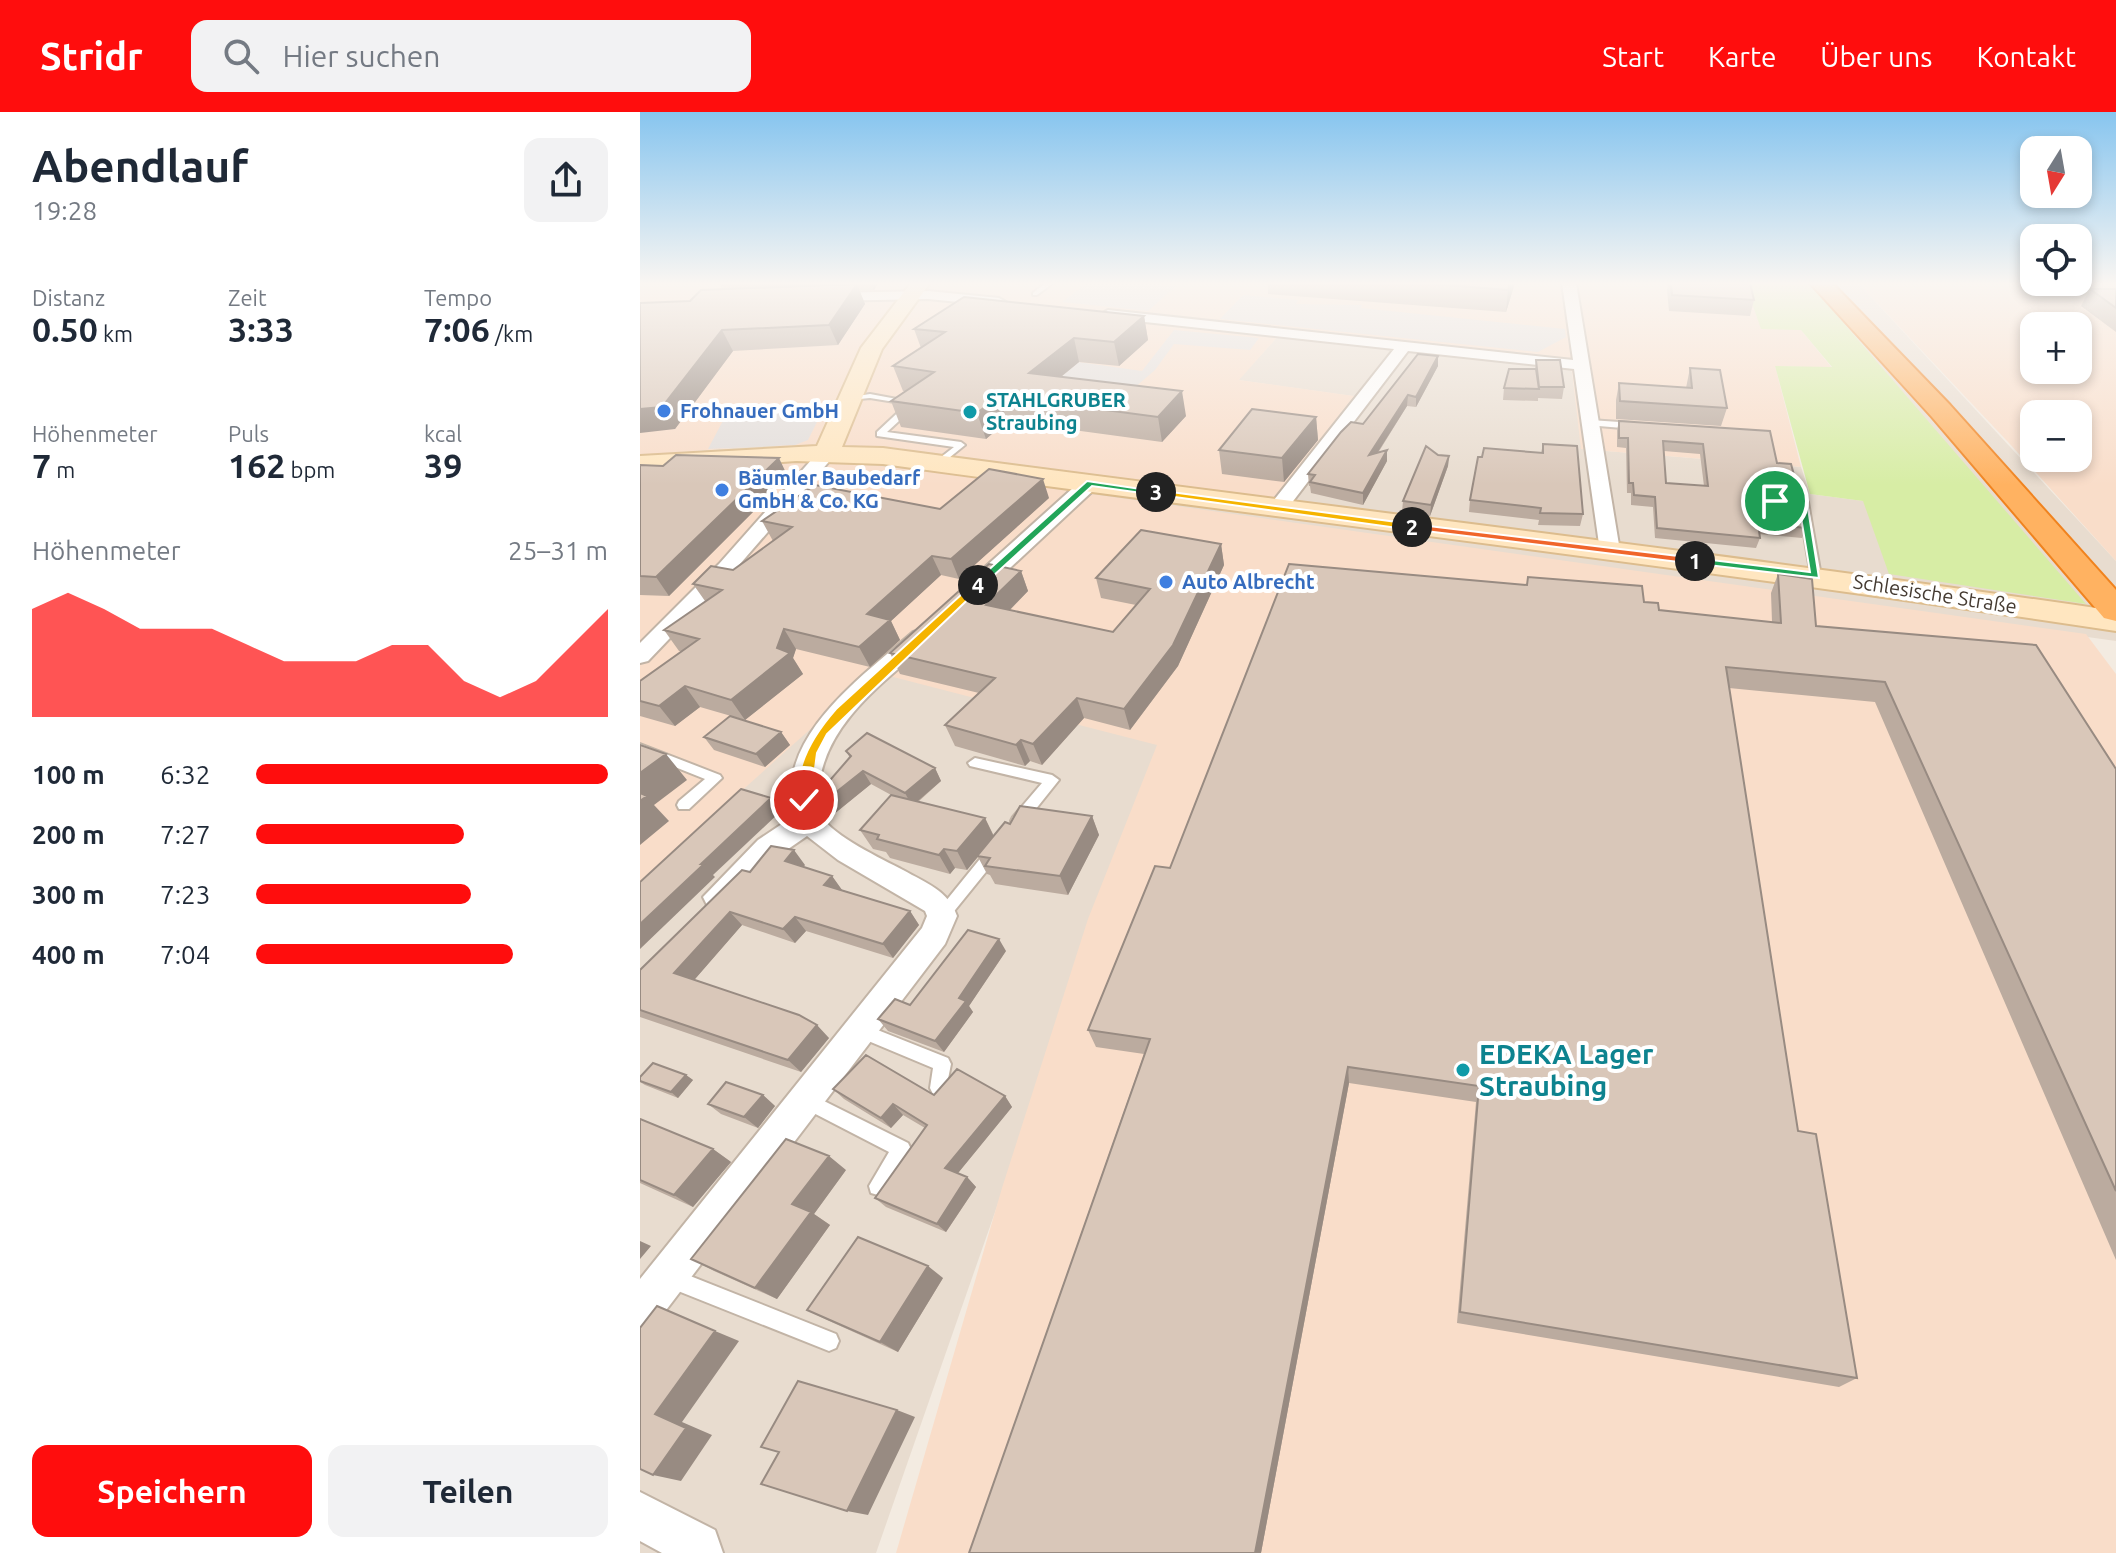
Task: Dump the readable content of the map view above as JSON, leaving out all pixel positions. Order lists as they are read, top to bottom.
{
  "streets": {
    "street": ["Schlesische Straße"]
  },
  "places": [
    "Frohnauer GmbH",
    "STAHLGRUBER Straubing",
    "Bäumler Baubedarf GmbH & Co. KG",
    "Auto Albrecht",
    "EDEKA Lager Straubing"
  ],
  "north": "bottom",
  "page": {
    "header": "Stridr",
    "search": "Hier suchen",
    "nav": [
      "Start",
      "Karte",
      "Über uns",
      "Kontakt"
    ],
    "heading": ["Abendlauf", "19:28"],
    "map_buttons": ["+", "−"],
    "stats": [
      ["Distanz", "0.50 km"],
      ["Zeit", "3:33"],
      ["Tempo", "7:06 /km"],
      ["Höhenmeter", "7 m"],
      ["Puls", "162 bpm"],
      ["kcal", "39"]
    ],
    "pins": [
      "3",
      "2",
      "1",
      "4"
    ],
    "chart": ["Höhenmeter", "25–31 m"],
    "list": [
      {
        "name": "100 m",
        "note": "6:32"
      },
      {
        "name": "200 m",
        "note": "7:27"
      },
      {
        "name": "300 m",
        "note": "7:23"
      },
      {
        "name": "400 m",
        "note": "7:04"
      }
    ],
    "buttons": ["Speichern", "Teilen"]
  }
}
